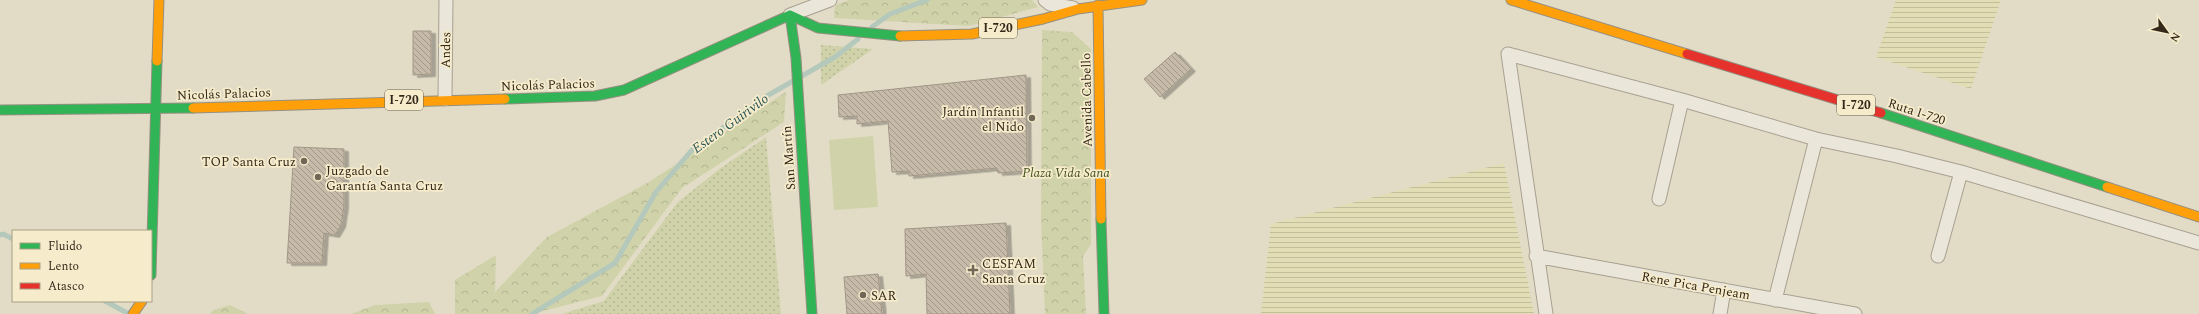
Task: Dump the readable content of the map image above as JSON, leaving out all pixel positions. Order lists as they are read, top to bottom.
{
  "streets": {
    "main road": [
      "I-720",
      "Nicolás Palacios",
      "Avenida Cabello",
      "Ruta I-720",
      "San Martín"
    ],
    "street": ["Andes", "Rene Pica Penjeam"]
  },
  "crossings": [
    ["I-720", "Nicolás Palacios"],
    ["I-720", "Avenida Cabello"],
    ["I-720", "San Martín"],
    ["Andes", "Nicolás Palacios"],
    ["Nicolás Palacios", "San Martín"]
  ],
  "water": ["Estero Guirivilo"],
  "parks": ["Plaza Vida Sana"],
  "places": {
    "other": [
      "Jardín Infantil el Nido",
      "TOP Santa Cruz",
      "Juzgado de Garantía Santa Cruz",
      "SAR"
    ],
    "health": ["CESFAM Santa Cruz"]
  },
  "legend": ["Fluido", "Lento", "Atasco"],
  "north": "bottom right"
}
